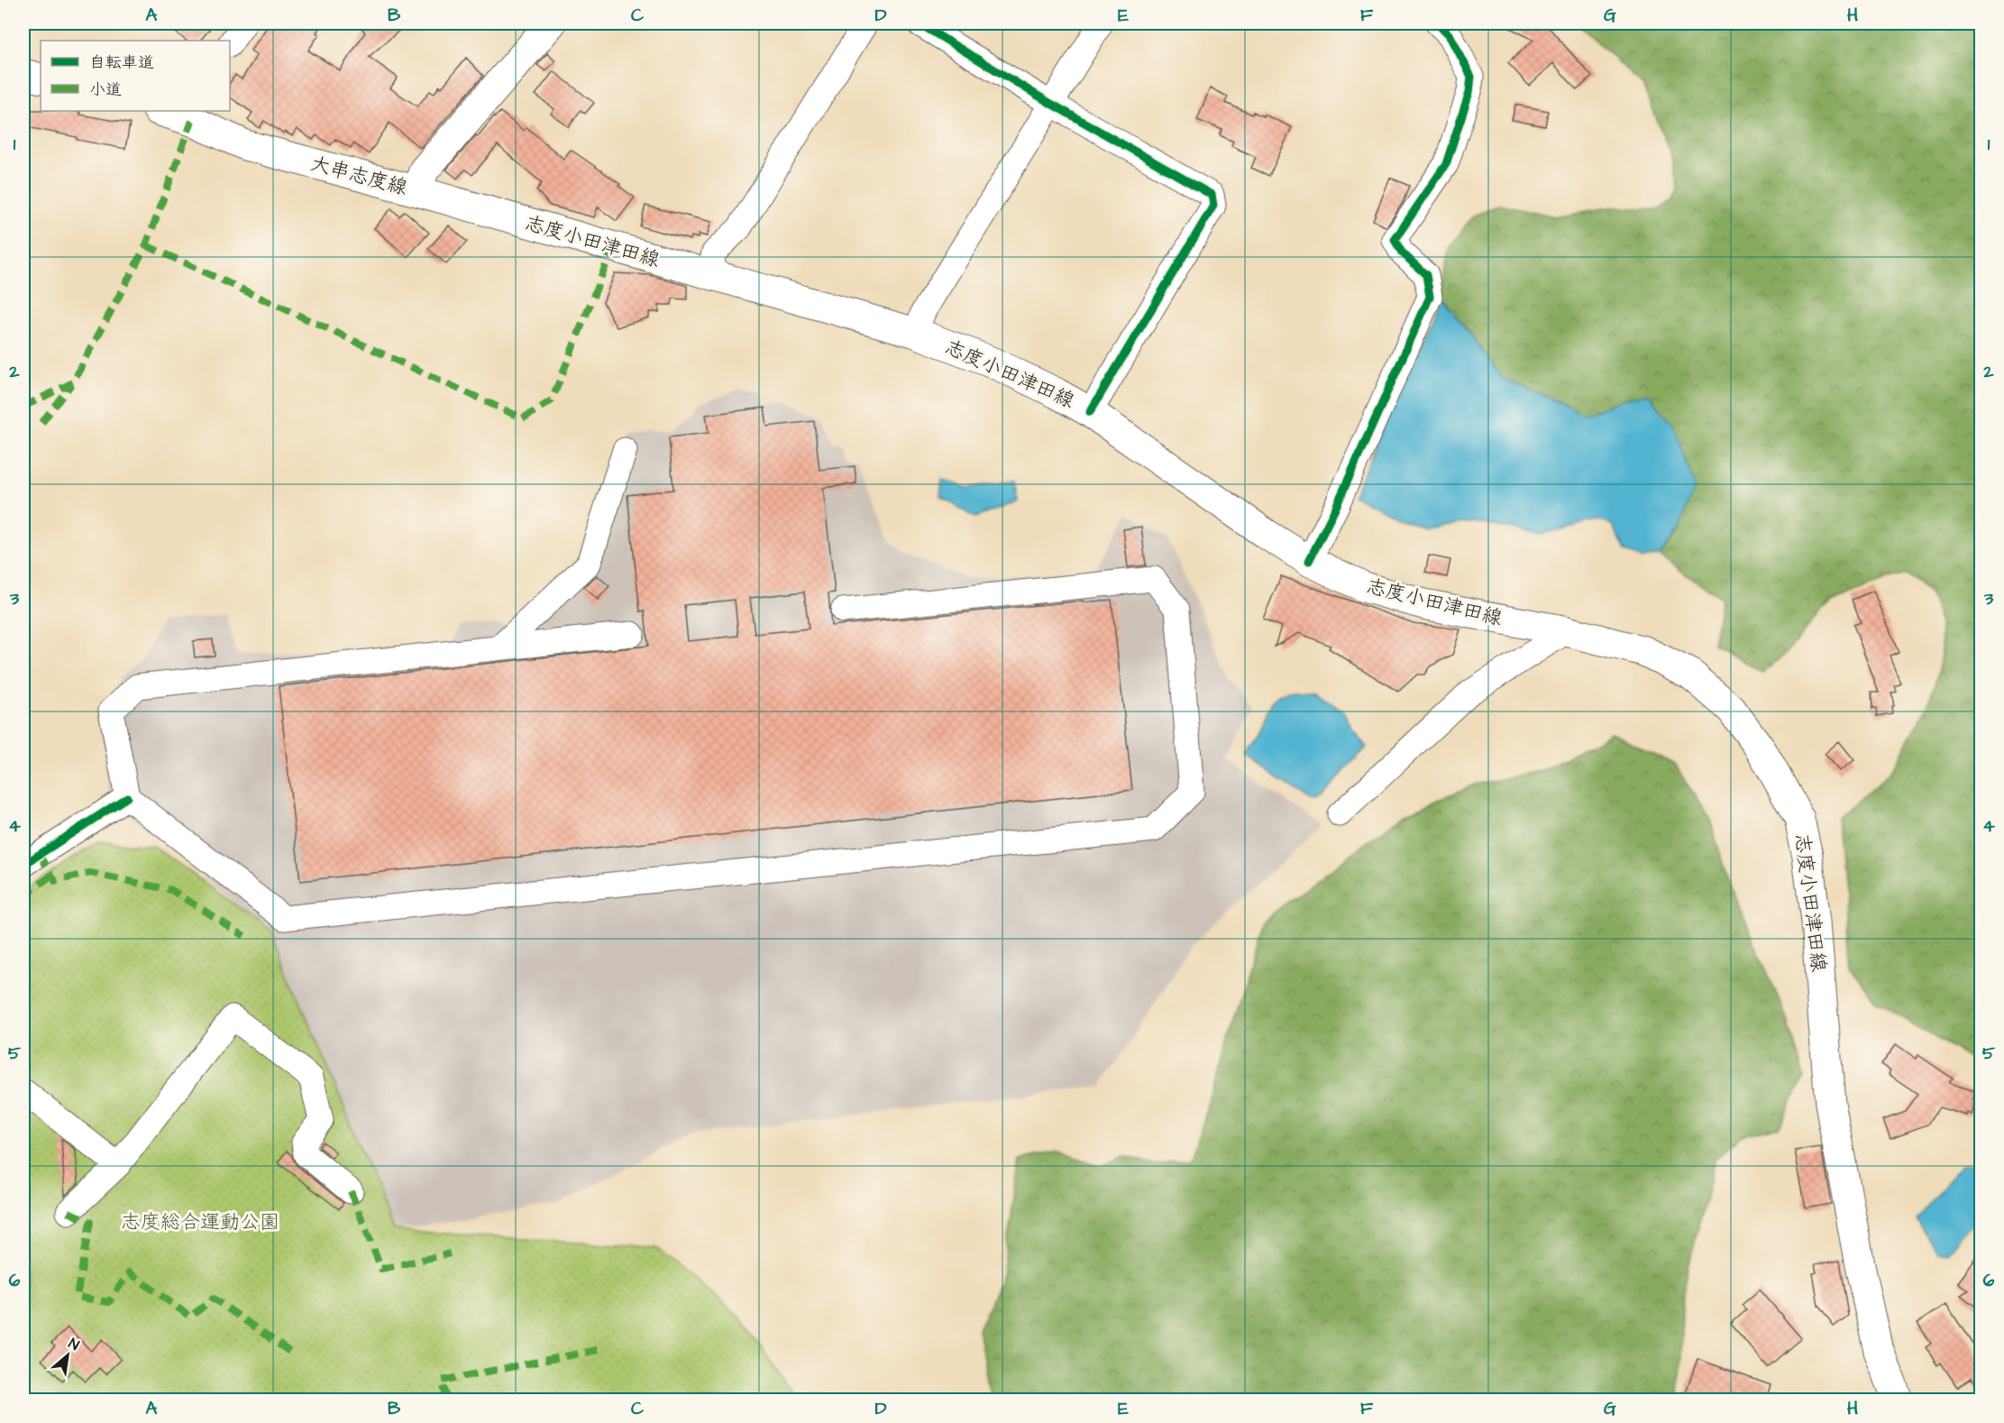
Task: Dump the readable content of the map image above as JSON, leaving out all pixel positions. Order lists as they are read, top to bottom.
{
  "streets": {
    "main road": ["大串志度線", "志度小田津田線"]
  },
  "crossings": [
    ["大串志度線", "志度小田津田線"]
  ],
  "parks": ["志度総合運動公園"],
  "legend": ["自転車道", "小道"],
  "north": "top right",
  "grid": {
    "columns": [
      "A",
      "B",
      "C",
      "D",
      "E",
      "F",
      "G",
      "H"
    ],
    "rows": [
      "1",
      "2",
      "3",
      "4",
      "5",
      "6"
    ]
  }
}
